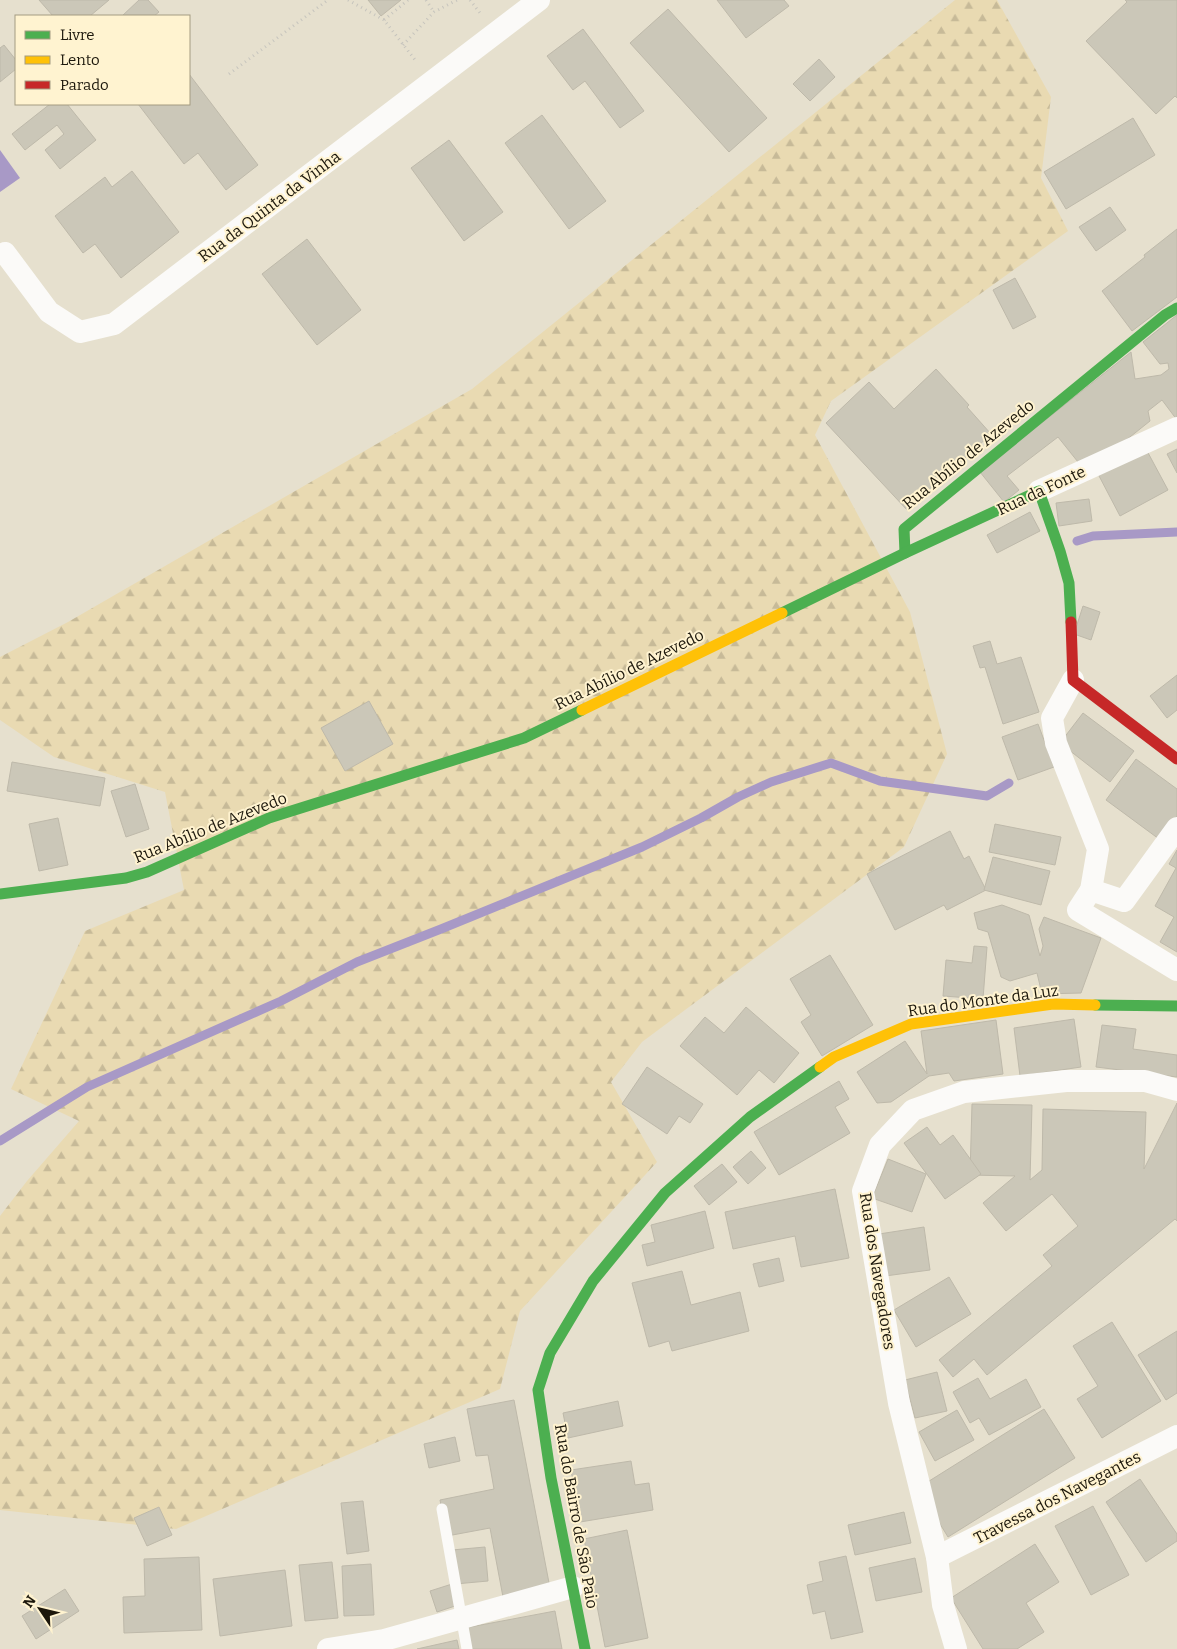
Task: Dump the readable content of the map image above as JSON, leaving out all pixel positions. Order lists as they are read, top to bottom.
{
  "streets": {
    "street": [
      "Rua da Quinta da Vinha",
      "Rua Abílio de Azevedo",
      "Rua da Fonte",
      "Rua do Monte da Luz",
      "Rua dos Navegadores",
      "Travessa dos Navegantes",
      "Rua do Bairro de São Paio"
    ]
  },
  "crossings": [
    ["Rua Abílio de Azevedo", "Rua da Fonte"],
    ["Rua do Monte da Luz", "Rua do Bairro de São Paio"],
    ["Rua dos Navegadores", "Travessa dos Navegantes"]
  ],
  "legend": ["Livre", "Lento", "Parado"],
  "north": "top left"
}
